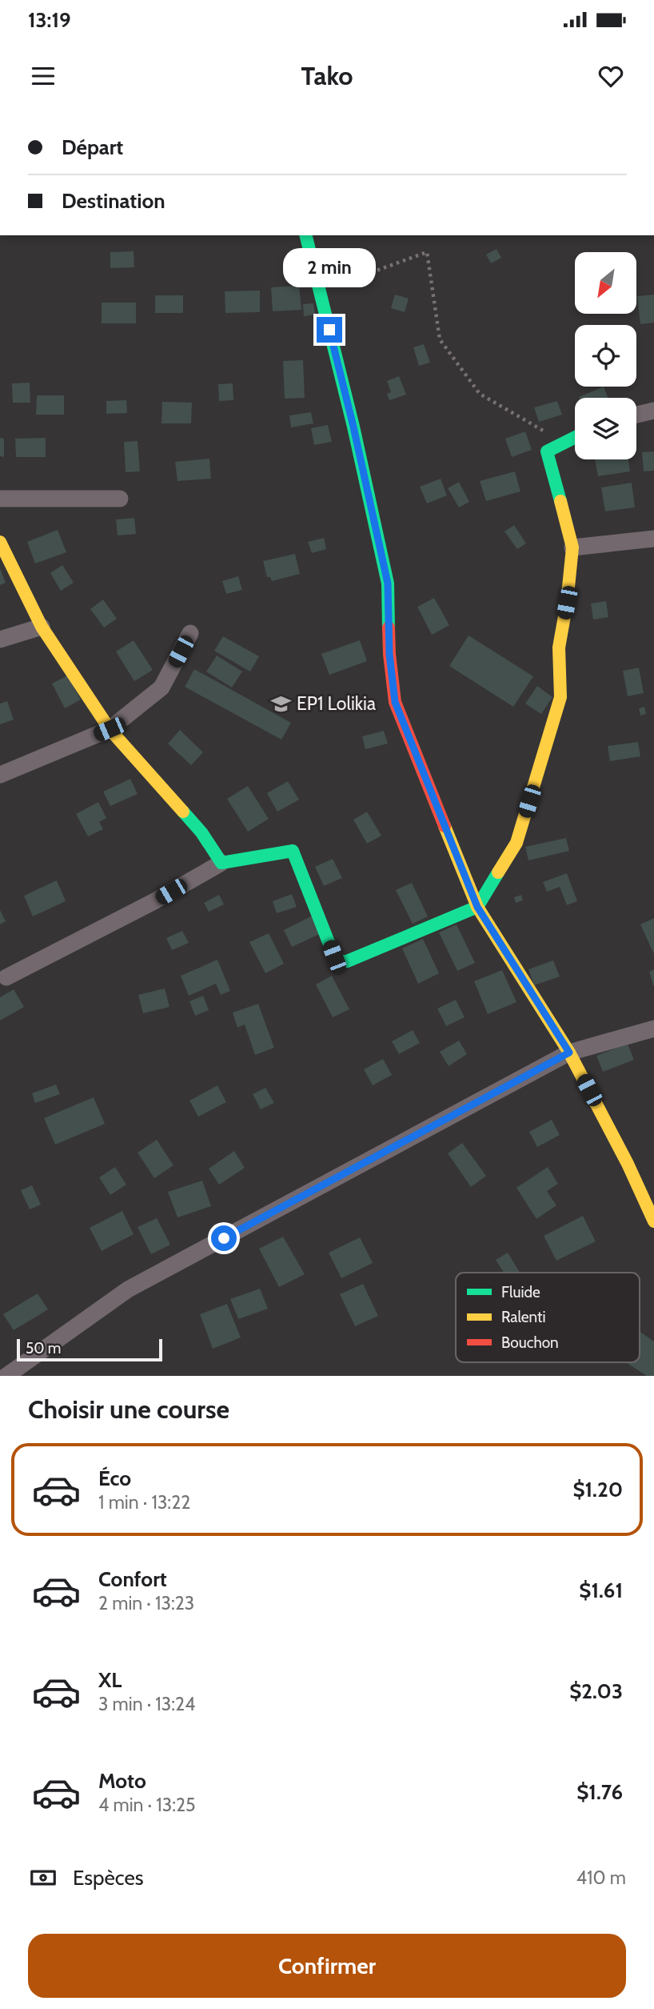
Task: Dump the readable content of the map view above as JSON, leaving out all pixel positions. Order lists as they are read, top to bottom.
{
  "places": {
    "school or university": ["EP1 Lolikia"]
  },
  "legend": ["Fluide", "Ralenti", "Bouchon"],
  "scale_bar": "50 m",
  "north": "bottom left",
  "page": {
    "status": "13:19",
    "header": "Tako",
    "banner": ["Départ", "Destination"],
    "bubble": "2 min",
    "scale": "50 m",
    "heading": "Choisir une course",
    "list": [
      {
        "name": "Éco",
        "note": "1 min · 13:22",
        "value": "$1.20"
      },
      {
        "name": "Confort",
        "note": "2 min · 13:23",
        "value": "$1.61"
      },
      {
        "name": "XL",
        "note": "3 min · 13:24",
        "value": "$2.03"
      },
      {
        "name": "Moto",
        "note": "4 min · 13:25",
        "value": "$1.76"
      }
    ],
    "pay": ["Espèces", "410 m"],
    "buttons": "Confirmer"
  }
}
